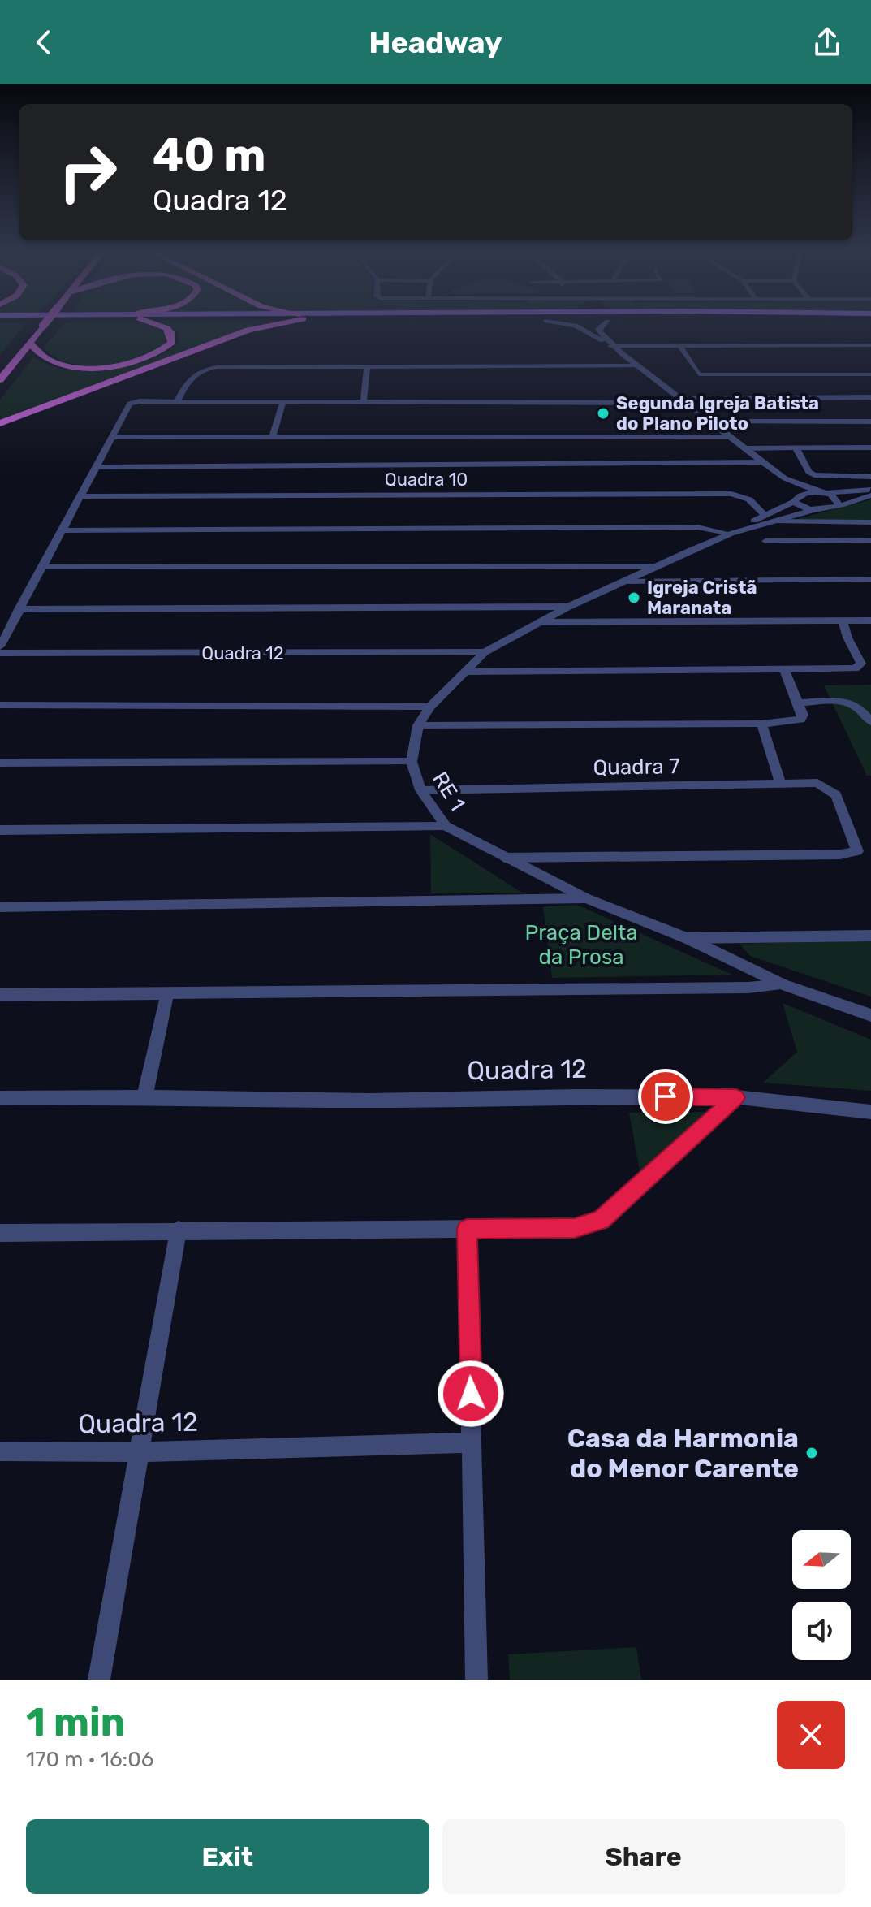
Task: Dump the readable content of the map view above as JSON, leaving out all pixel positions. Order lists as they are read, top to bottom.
{
  "streets": {
    "street": [
      "Quadra 10",
      "Quadra 12",
      "Quadra 7",
      "RE 1"
    ]
  },
  "crossings": [
    ["Quadra 10", "RE 1"],
    ["Quadra 12", "RE 1"],
    ["Quadra 7", "RE 1"]
  ],
  "parks": ["Praça Delta da Prosa"],
  "places": ["Segunda Igreja Batista do Plano Piloto", "Igreja Cristã Maranata", "Casa da Harmonia do Menor Carente"],
  "north": "left",
  "page": {
    "header": "Headway",
    "turn": ["40 m", "Quadra 12"],
    "heading": ["1 min", "170 m · 16:06"],
    "buttons": ["Exit", "Share"]
  }
}
